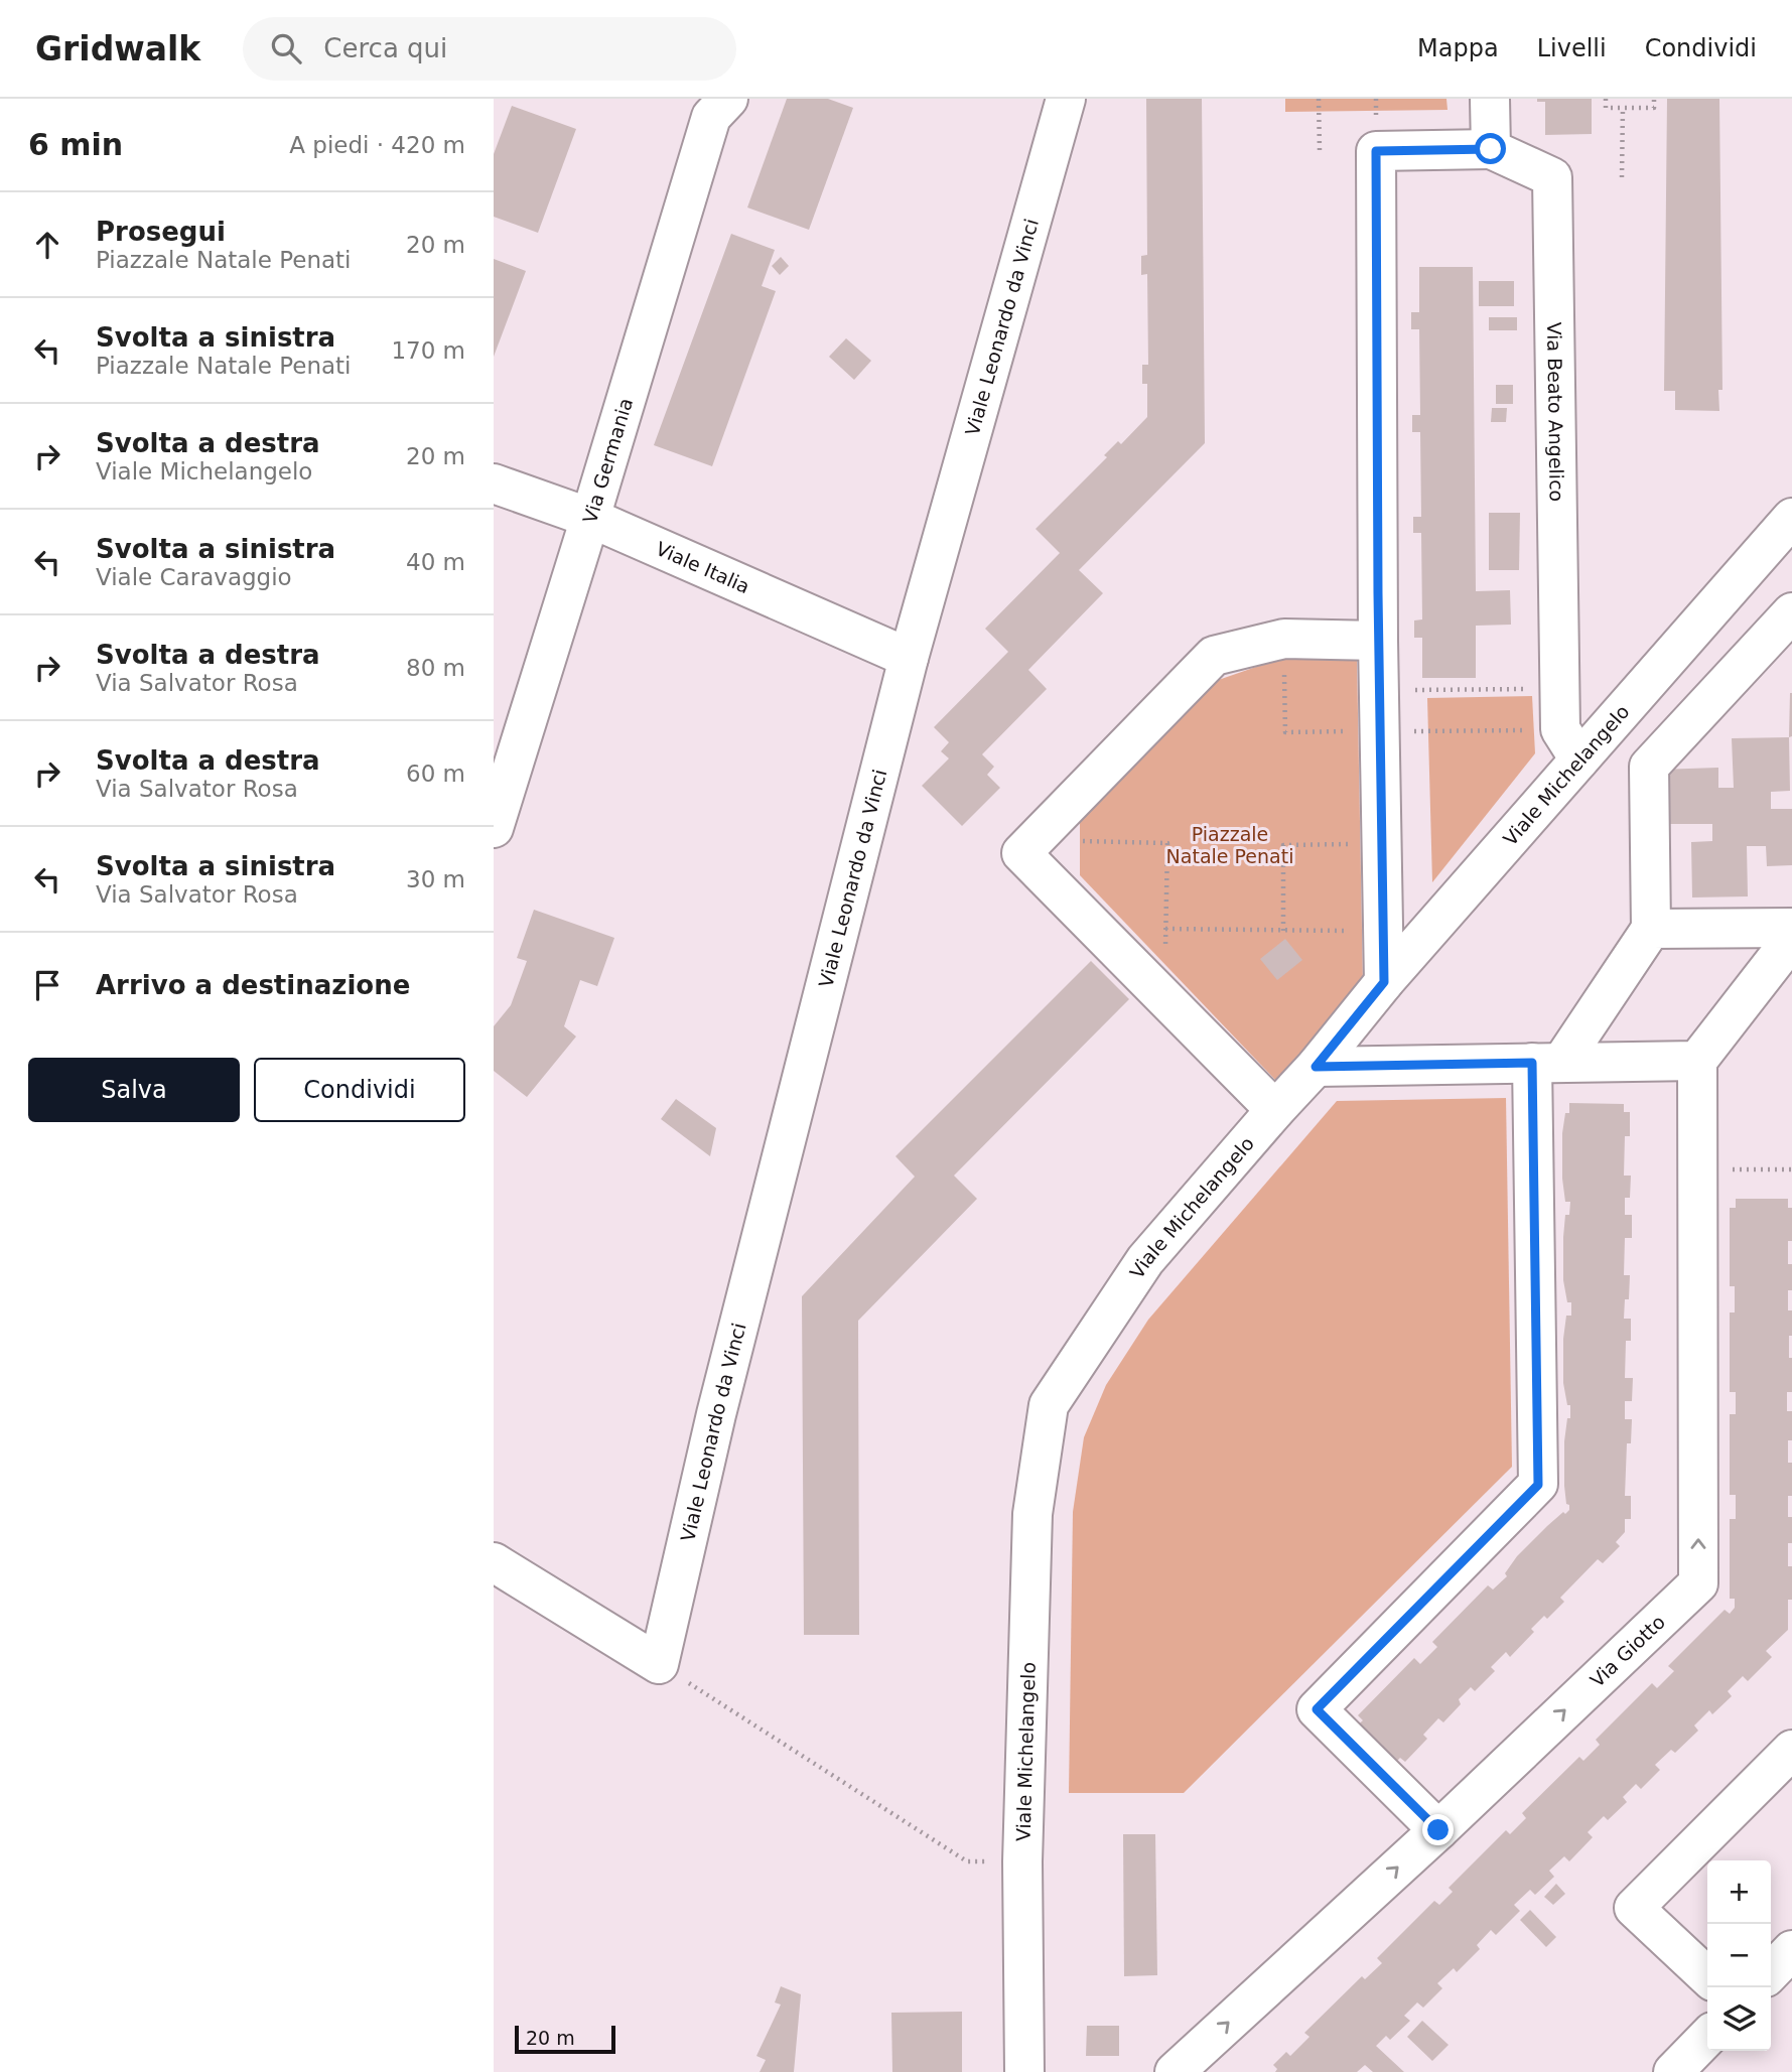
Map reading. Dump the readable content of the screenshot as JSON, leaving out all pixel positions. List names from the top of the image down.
{
  "streets": {
    "street": [
      "Viale Leonardo da Vinci",
      "Via Beato Angelico",
      "Via Germania",
      "Viale Italia",
      "Viale Michelangelo",
      "Via Giotto"
    ]
  },
  "crossings": [
    ["Viale Leonardo da Vinci", "Viale Italia"],
    ["Via Beato Angelico", "Viale Michelangelo"],
    ["Via Germania", "Viale Italia"]
  ],
  "one_way": ["Via Giotto"],
  "parks": ["Piazzale Natale Penati"],
  "scale_bar": "20 m",
  "page": {
    "header": "Gridwalk",
    "search": "Cerca qui",
    "nav": ["Mappa", "Livelli", "Condividi"],
    "heading": ["6 min", "A piedi · 420 m"],
    "list": [
      ["Prosegui", "Piazzale Natale Penati", "20 m"],
      ["Svolta a sinistra", "Piazzale Natale Penati", "170 m"],
      ["Svolta a destra", "Viale Michelangelo", "20 m"],
      ["Svolta a sinistra", "Viale Caravaggio", "40 m"],
      ["Svolta a destra", "Via Salvator Rosa", "80 m"],
      ["Svolta a destra", "Via Salvator Rosa", "60 m"],
      ["Svolta a sinistra", "Via Salvator Rosa", "30 m"],
      "Arrivo a destinazione"
    ],
    "buttons": ["Salva", "Condividi"],
    "map_buttons": ["+", "−"],
    "scale": "20 m"
  }
}
